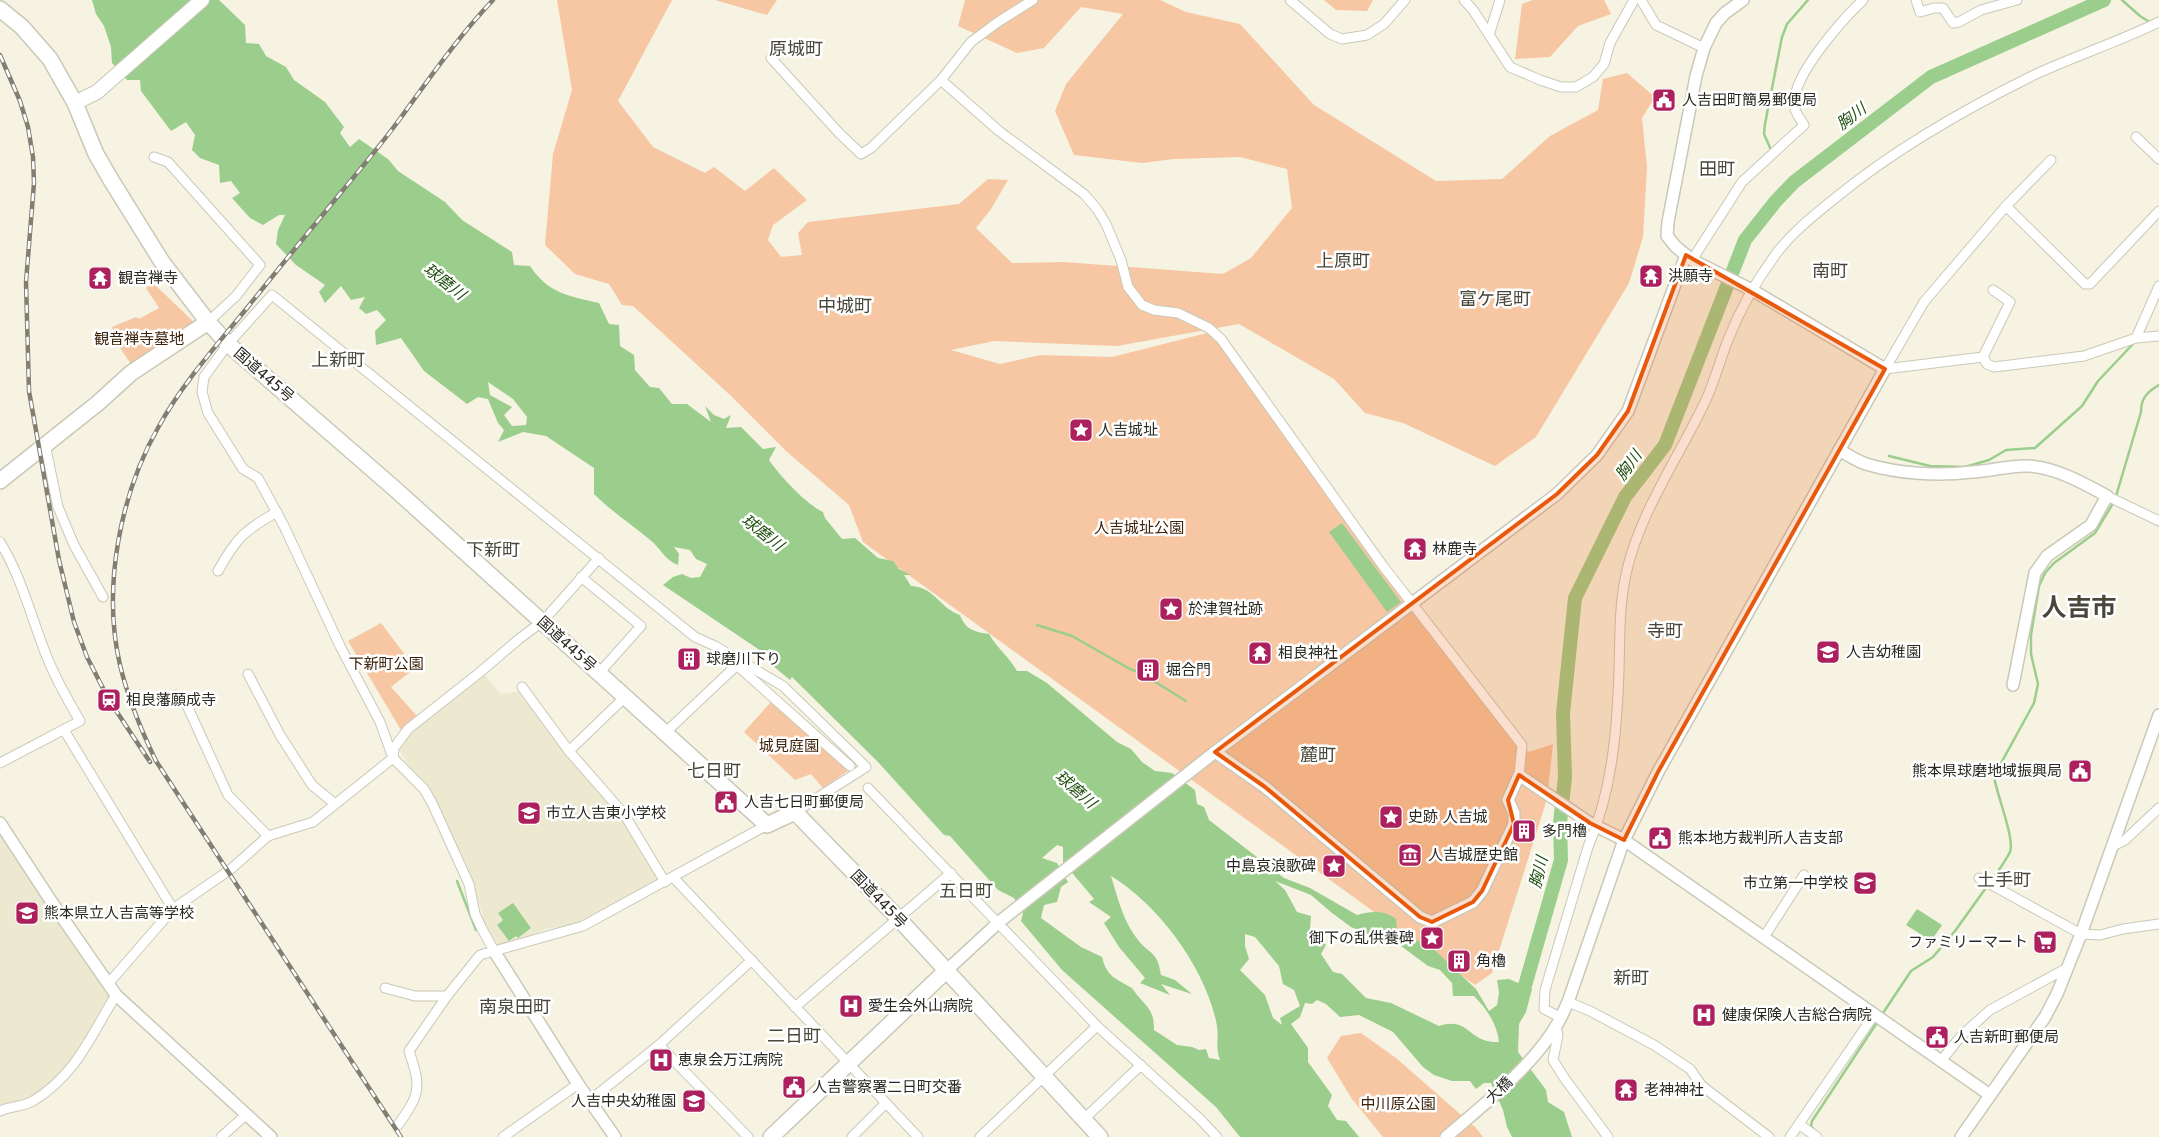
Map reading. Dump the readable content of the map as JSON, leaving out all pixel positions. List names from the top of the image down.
{
  "streets": {
    "main road": ["国道445号"],
    "street": ["大橋"]
  },
  "districts": [
    "原城町",
    "田町",
    "上原町",
    "南町",
    "富ケ尾町",
    "中城町",
    "上新町",
    "下新町",
    "人吉市",
    "寺町",
    "麓町",
    "七日町",
    "土手町",
    "五日町",
    "新町",
    "南泉田町",
    "二日町"
  ],
  "water": ["胸川", "球磨川"],
  "parks": [
    "観音禅寺墓地",
    "人吉城址公園",
    "下新町公園",
    "城見庭園",
    "中川原公園"
  ],
  "places": {
    "public building": [
      "人吉田町簡易郵便局",
      "熊本県球磨地域振興局",
      "人吉七日町郵便局",
      "熊本地方裁判所人吉支部",
      "人吉新町郵便局",
      "人吉警察署二日町交番"
    ],
    "temple": [
      "洪願寺",
      "観音禅寺",
      "林鹿寺",
      "相良神社",
      "老神神社"
    ],
    "place": [
      "人吉城址",
      "於津賀社跡",
      "史跡 人吉城",
      "中島哀浪歌碑",
      "御下の乱供養碑"
    ],
    "school or university": [
      "人吉幼稚園",
      "市立人吉東小学校",
      "市立第一中学校",
      "熊本県立人吉高等学校",
      "人吉中央幼稚園"
    ],
    "building": [
      "球磨川下り",
      "堀合門",
      "多門櫓",
      "角櫓"
    ],
    "station": ["相良藩願成寺"],
    "museum": ["人吉城歴史館"],
    "supermarket": ["ファミリーマート"],
    "hospital": ["愛生会外山病院", "健康保険人吉総合病院", "恵泉会万江病院"]
  }
}
